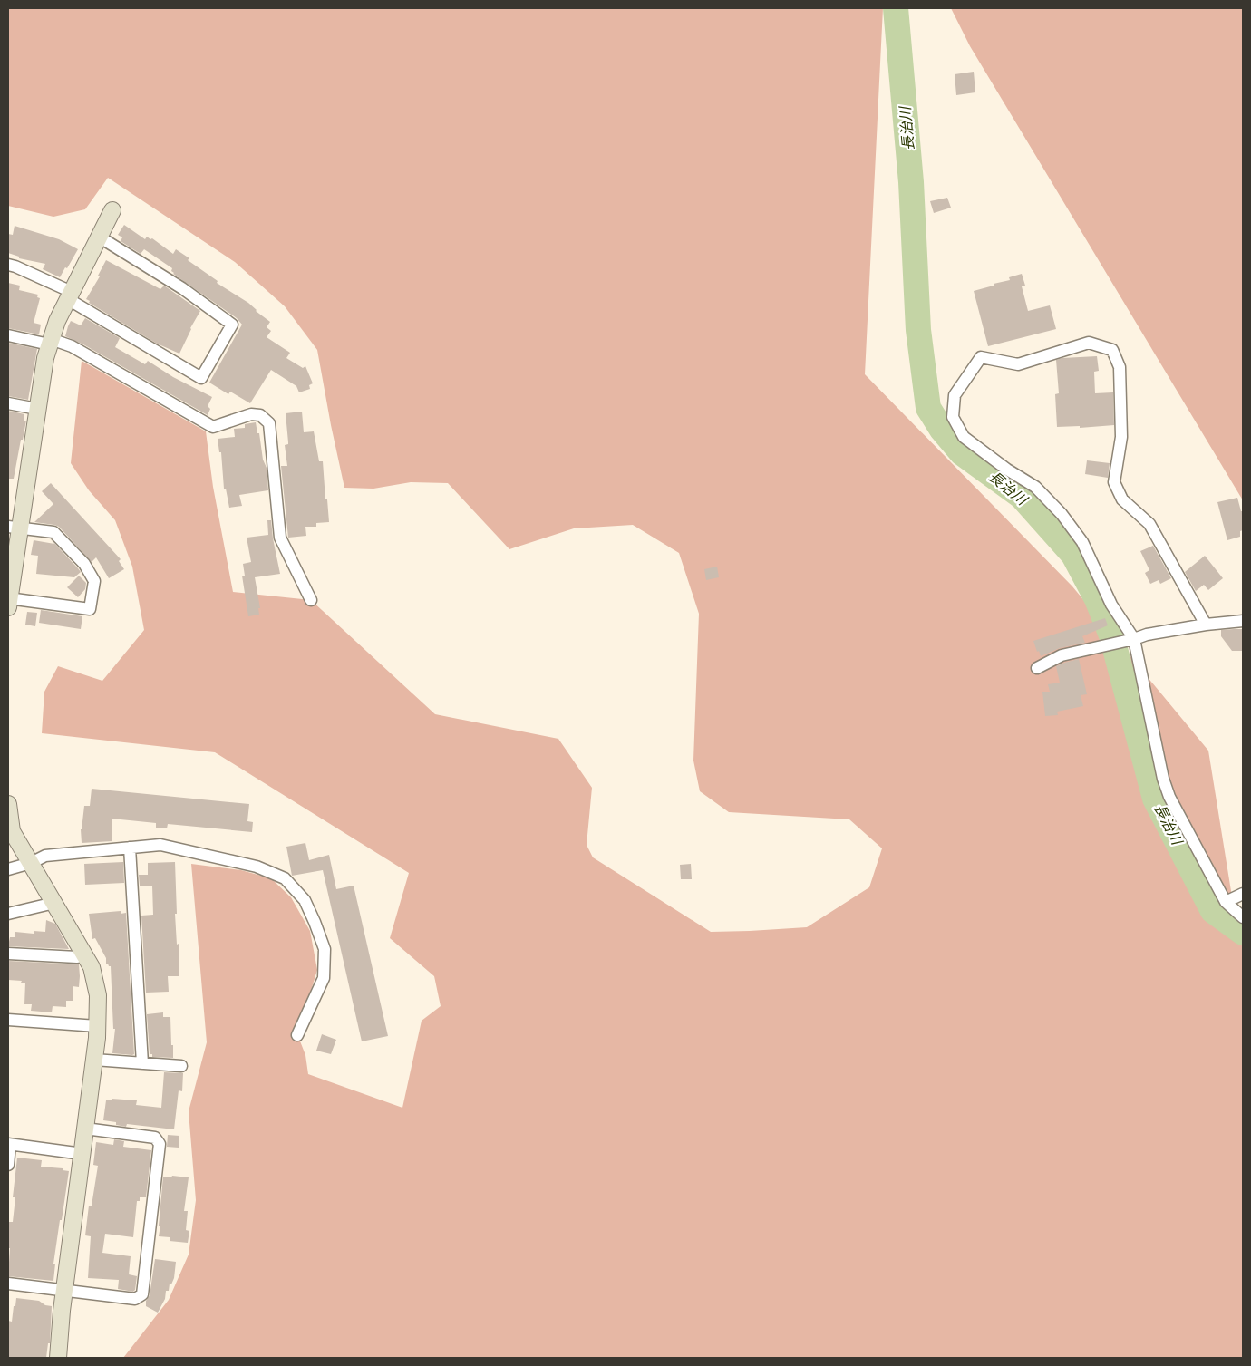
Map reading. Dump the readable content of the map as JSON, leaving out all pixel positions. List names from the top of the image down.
{
  "water": ["長治川"]
}
